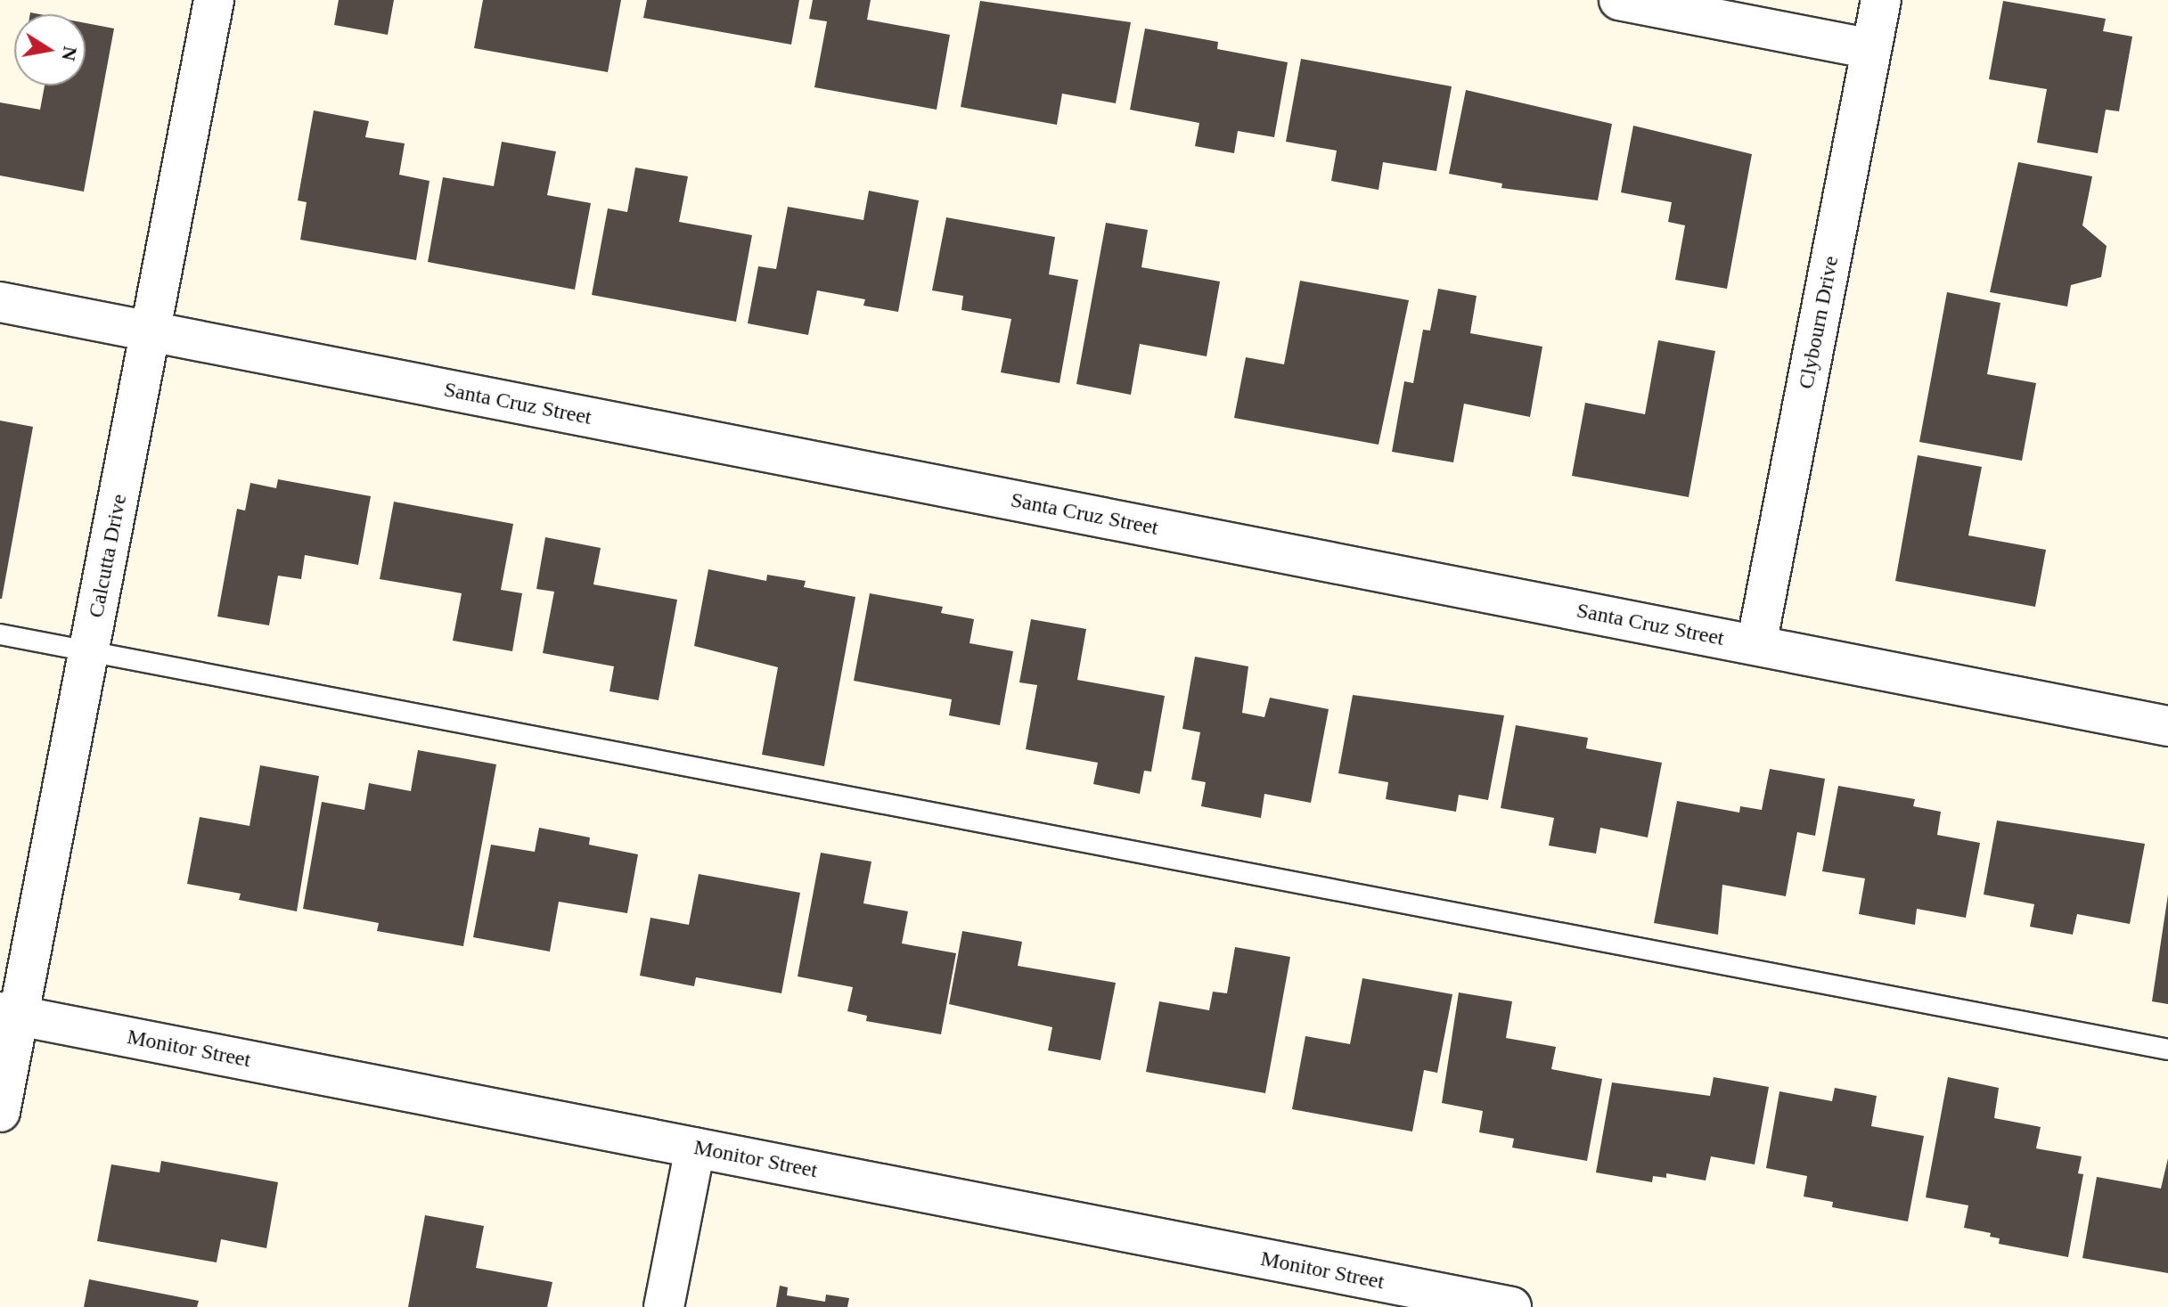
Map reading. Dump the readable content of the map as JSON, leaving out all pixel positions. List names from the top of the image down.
{
  "streets": {
    "street": [
      "Clybourn Drive",
      "Santa Cruz Street",
      "Calcutta Drive",
      "Monitor Street"
    ]
  },
  "crossings": [
    ["Clybourn Drive", "Santa Cruz Street"],
    ["Santa Cruz Street", "Calcutta Drive"],
    ["Calcutta Drive", "Monitor Street"]
  ],
  "north": "right"
}
